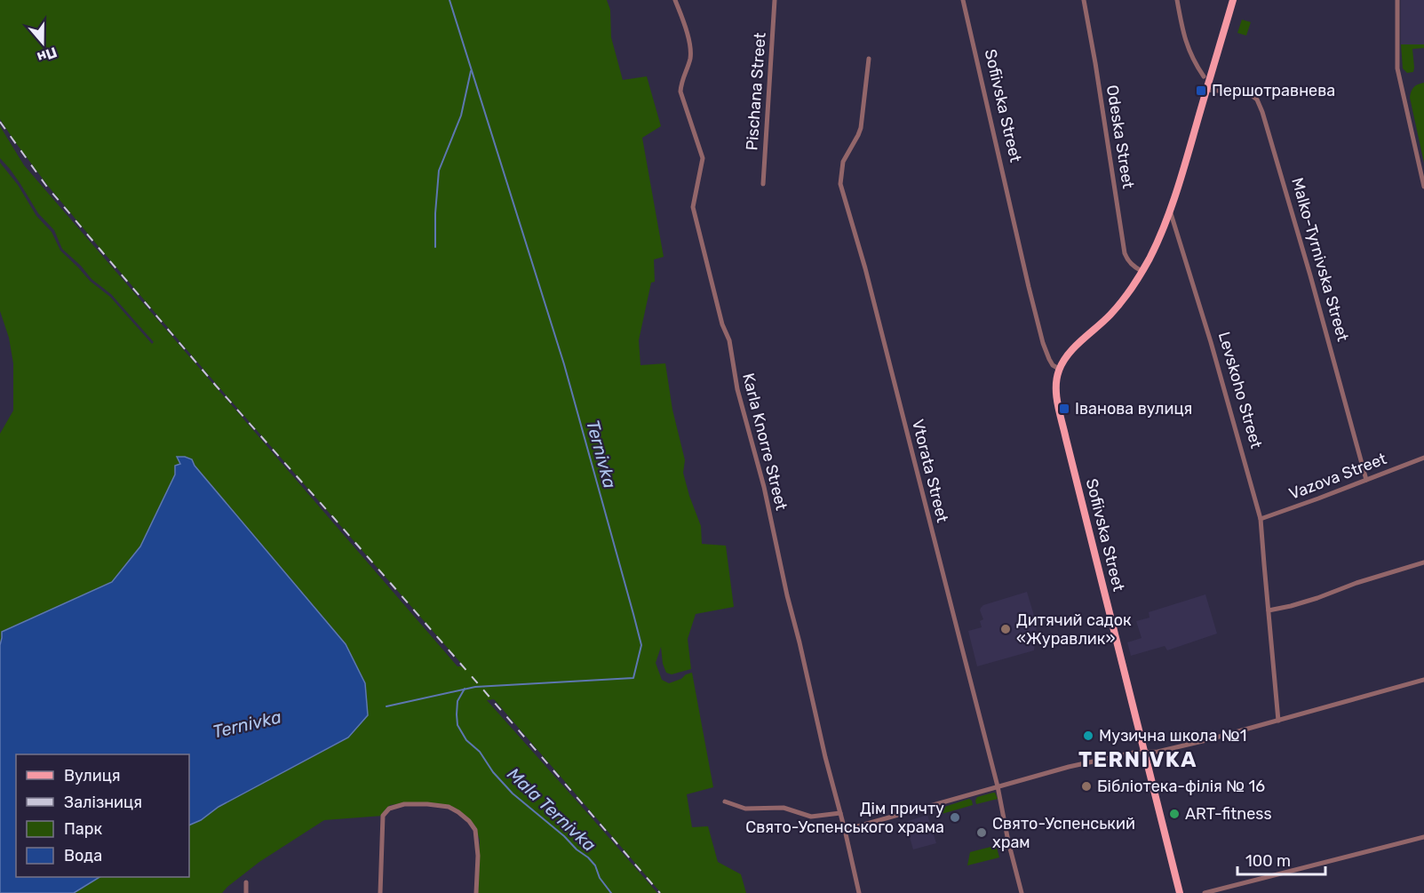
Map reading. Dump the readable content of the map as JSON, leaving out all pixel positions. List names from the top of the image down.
{
  "streets": {
    "main road": ["Sofiivska Street"],
    "street": [
      "Pischana Street",
      "Odeska Street",
      "Malko-Tyrnivska Street",
      "Levskoho Street",
      "Karla Knorre Street",
      "Vtorata Street",
      "Vazova Street"
    ]
  },
  "crossings": [
    ["Malko-Tyrnivska Street", "Vazova Street"],
    ["Levskoho Street", "Vazova Street"]
  ],
  "districts": ["TERNIVKA"],
  "water": ["Ternivka", "Mala Ternivka"],
  "places": {
    "transit": ["Першотравнева", "Іванова вулиця"],
    "other": [
      "Дитячий садок «Журавлик»",
      "Музична школа №1",
      "Бібліотека-філія № 16",
      "ART-fitness",
      "Дім причту Свято-Успенського храма",
      "Свято-Успенський храм"
    ]
  },
  "legend": [
    "Вулиця",
    "Залізниця",
    "Парк",
    "Вода"
  ],
  "scale_bar": "100 m",
  "north": "bottom"
}
